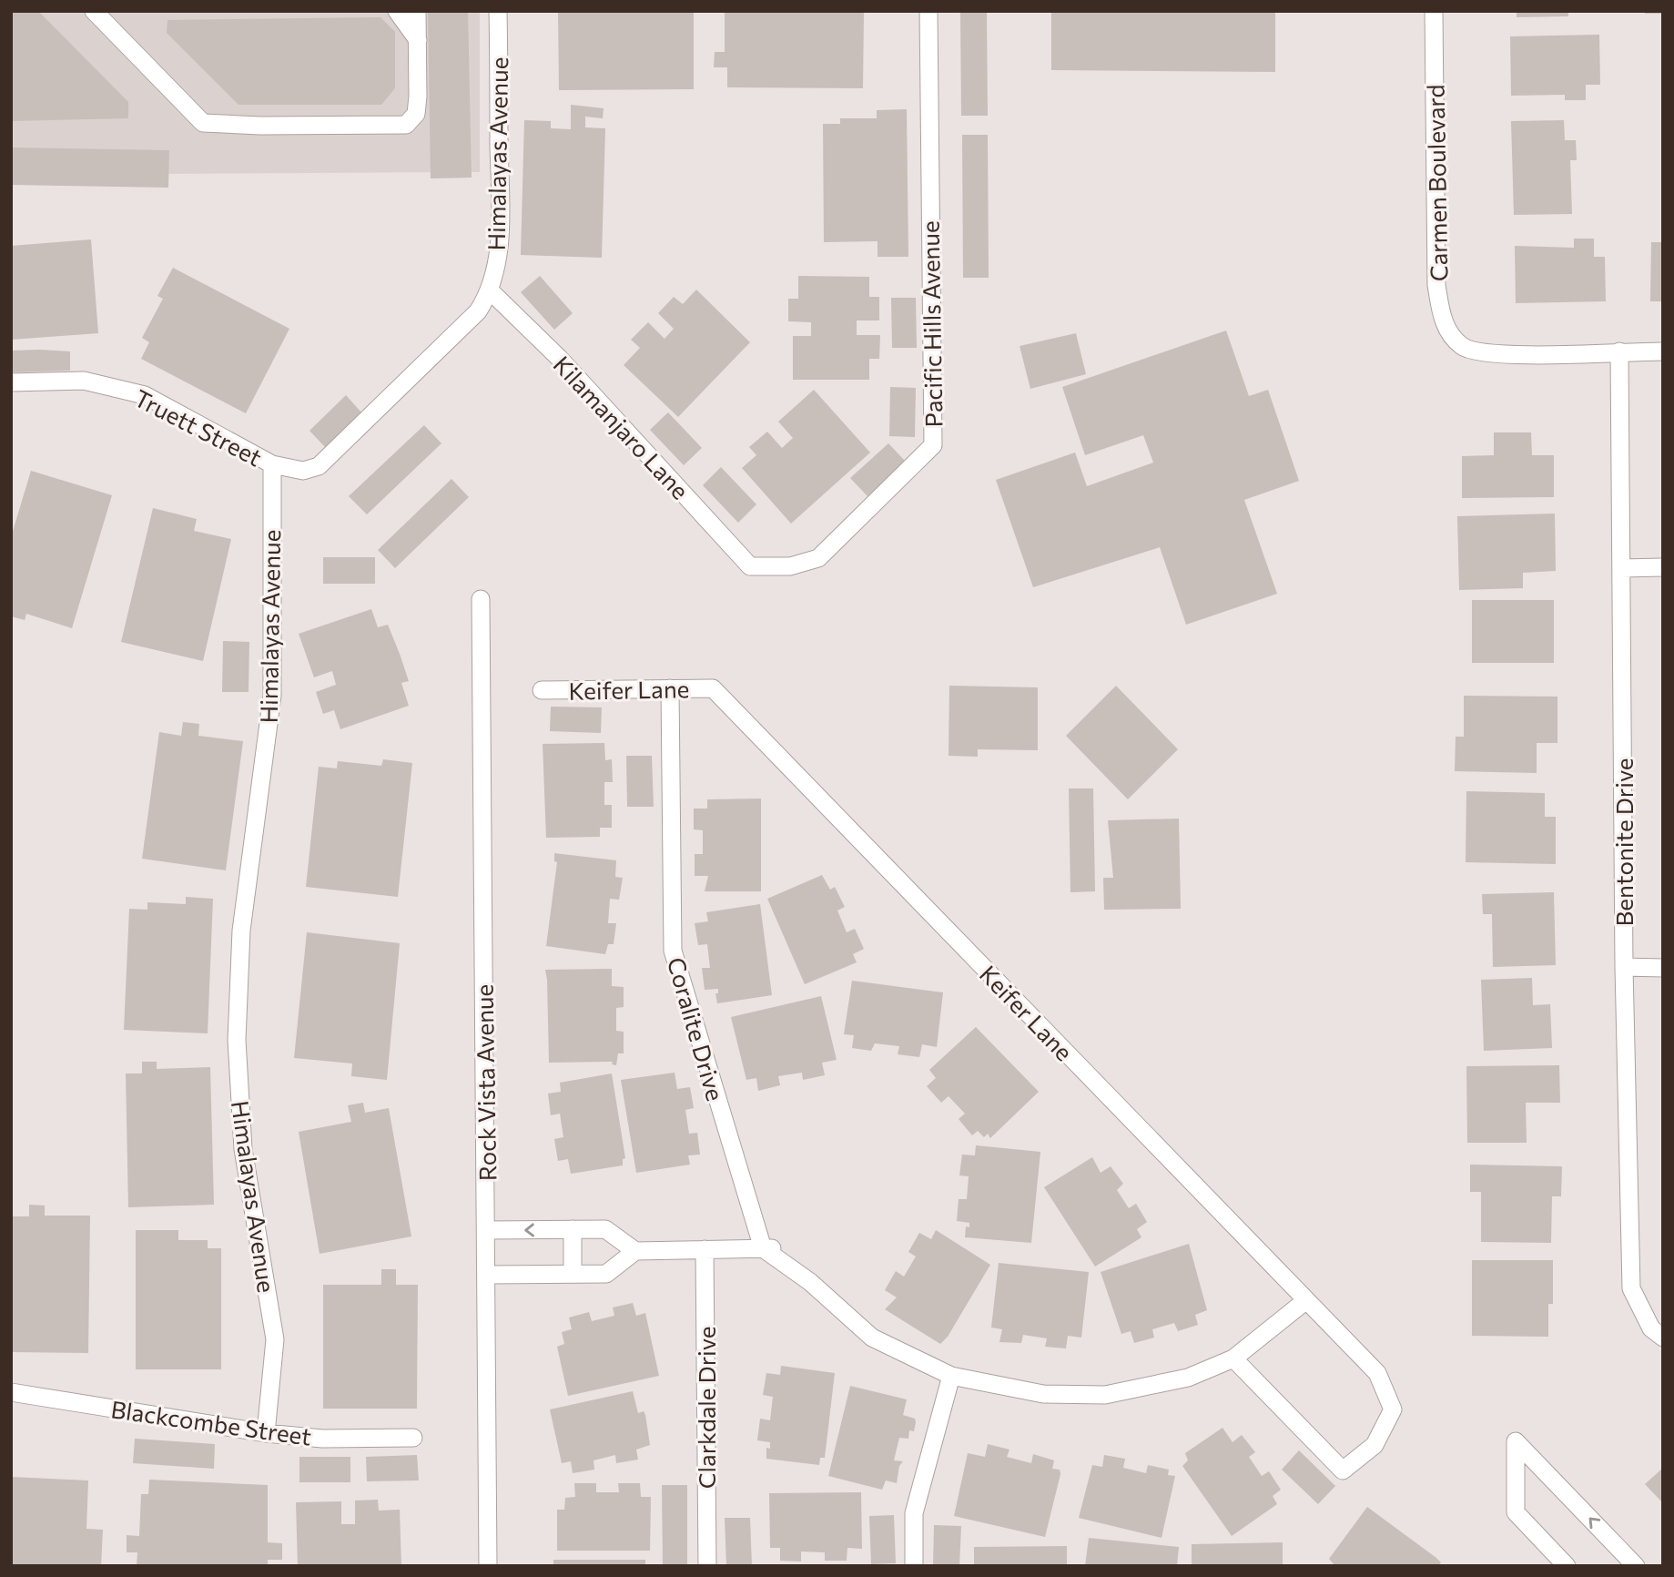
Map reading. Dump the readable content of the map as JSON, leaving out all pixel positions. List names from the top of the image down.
{
  "streets": {
    "street": [
      "Himalayas Avenue",
      "Carmen Boulevard",
      "Pacific Hills Avenue",
      "Truett Street",
      "Kilamanjaro Lane",
      "Keifer Lane",
      "Bentonite Drive",
      "Coralite Drive",
      "Rock Vista Avenue",
      "Clarkdale Drive",
      "Blackcombe Street"
    ]
  },
  "crossings": [
    ["Himalayas Avenue", "Truett Street"],
    ["Himalayas Avenue", "Kilamanjaro Lane"],
    ["Himalayas Avenue", "Blackcombe Street"],
    ["Carmen Boulevard", "Bentonite Drive"],
    ["Pacific Hills Avenue", "Kilamanjaro Lane"],
    ["Keifer Lane", "Coralite Drive"]
  ]
}
